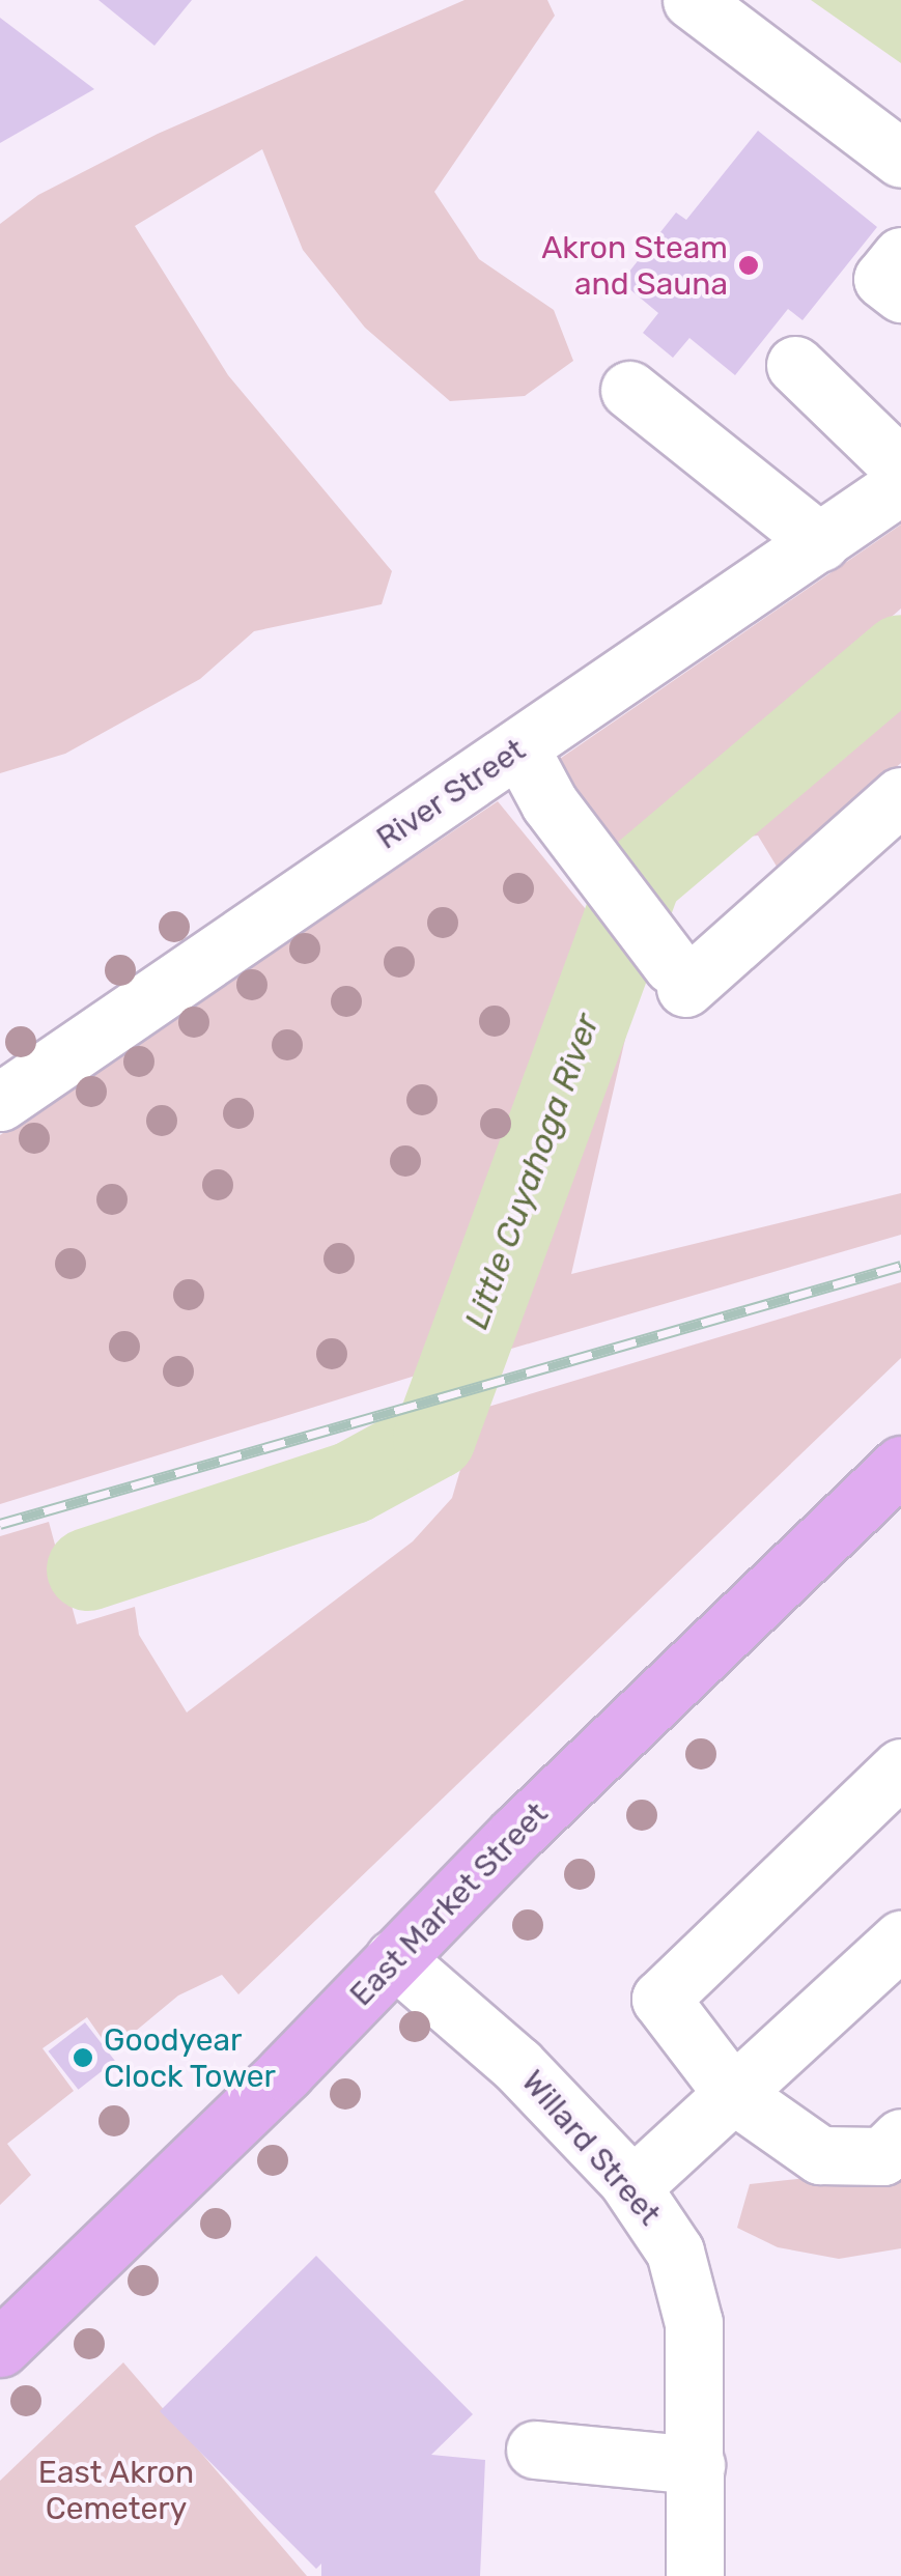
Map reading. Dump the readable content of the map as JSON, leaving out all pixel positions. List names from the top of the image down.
{
  "streets": {
    "main road": ["East Market Street"],
    "street": ["River Street", "Willard Street"]
  },
  "crossings": [
    ["East Market Street", "Willard Street"]
  ],
  "water": ["Little Cuyahoga River"],
  "parks": ["East Akron Cemetery"],
  "places": ["Akron Steam and Sauna", "Goodyear Clock Tower"]
}
